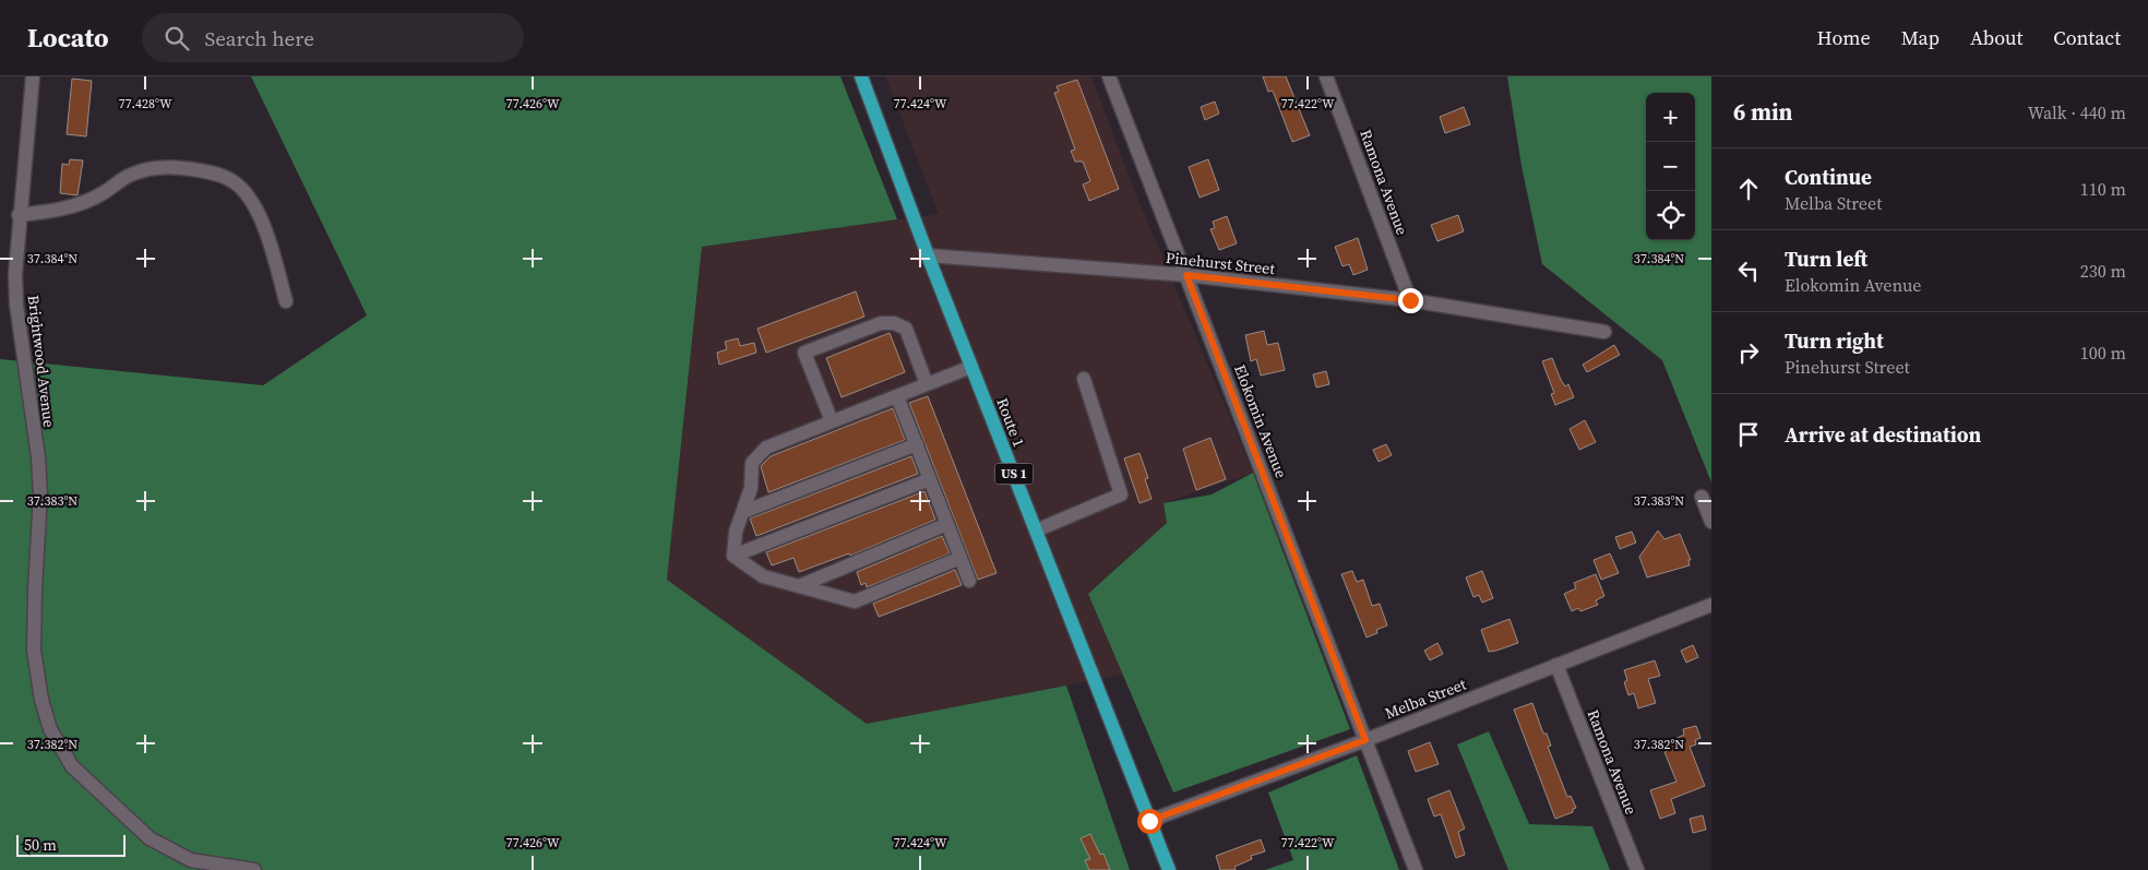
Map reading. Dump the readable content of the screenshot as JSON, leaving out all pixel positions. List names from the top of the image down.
{
  "streets": {
    "main road": ["Route 1", "US 1"],
    "street": [
      "Ramona Avenue",
      "Pinehurst Street",
      "Brightwood Avenue",
      "Elokomin Avenue",
      "Melba Street"
    ]
  },
  "crossings": [
    ["Ramona Avenue", "Pinehurst Street"],
    ["Ramona Avenue", "Melba Street"],
    ["Pinehurst Street", "Elokomin Avenue"],
    ["Pinehurst Street", "Route 1"],
    ["Elokomin Avenue", "Melba Street"],
    ["Route 1", "Melba Street"]
  ],
  "scale_bar": "50 m",
  "page": {
    "header": "Locato",
    "search": "Search here",
    "nav": [
      "Home",
      "Map",
      "About",
      "Contact"
    ],
    "heading": ["6 min", "Walk · 440 m"],
    "map_buttons": ["+", "−"],
    "list": [
      ["Continue", "Melba Street", "110 m"],
      ["Turn left", "Elokomin Avenue", "230 m"],
      ["Turn right", "Pinehurst Street", "100 m"],
      "Arrive at destination"
    ],
    "scale": "50 m"
  },
  "coordinates": [
    "77.428°W",
    "77.426°W",
    "77.424°W",
    "77.422°W",
    "37.384°N",
    "37.383°N",
    "37.382°N"
  ]
}
